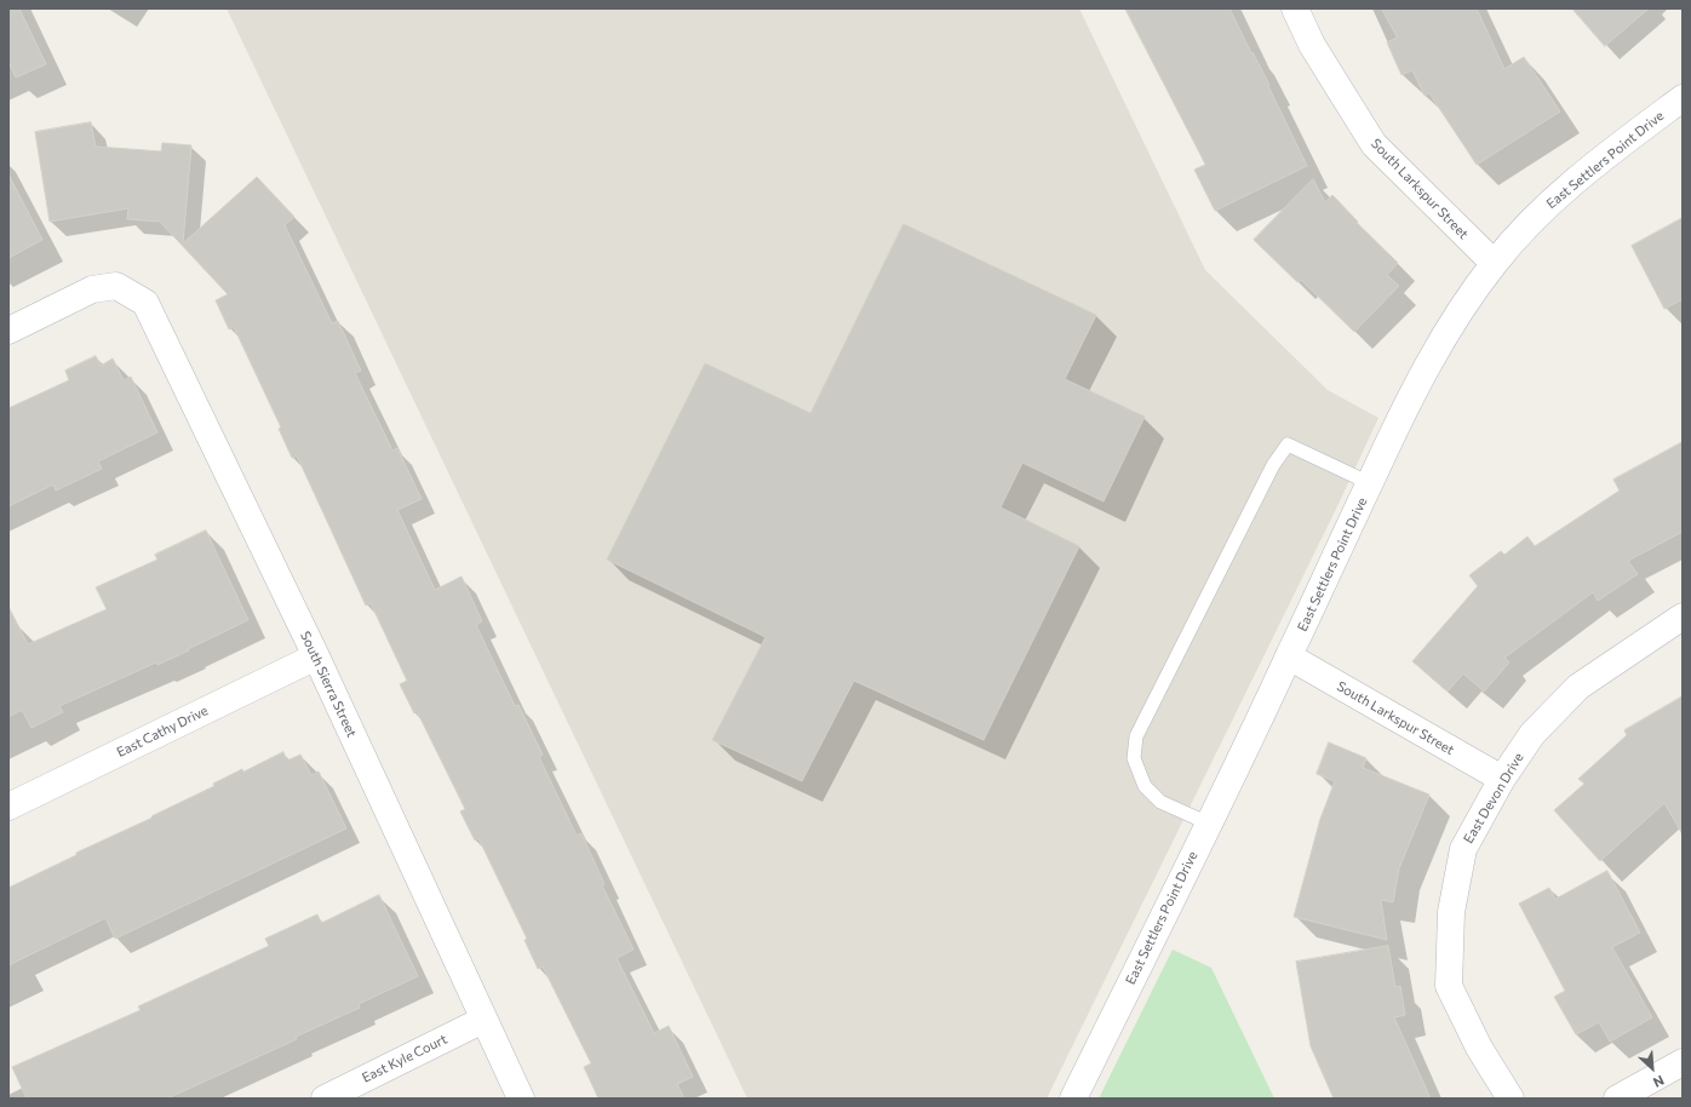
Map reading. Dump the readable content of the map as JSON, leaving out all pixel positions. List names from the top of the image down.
{
  "streets": {
    "street": [
      "East Settlers Point Drive",
      "South Larkspur Street",
      "South Sierra Street",
      "East Cathy Drive",
      "East Devon Drive",
      "East Kyle Court"
    ]
  },
  "crossings": [
    ["East Settlers Point Drive", "South Larkspur Street"],
    ["South Larkspur Street", "East Devon Drive"],
    ["South Sierra Street", "East Cathy Drive"],
    ["South Sierra Street", "East Kyle Court"]
  ],
  "north": "bottom right"
}
